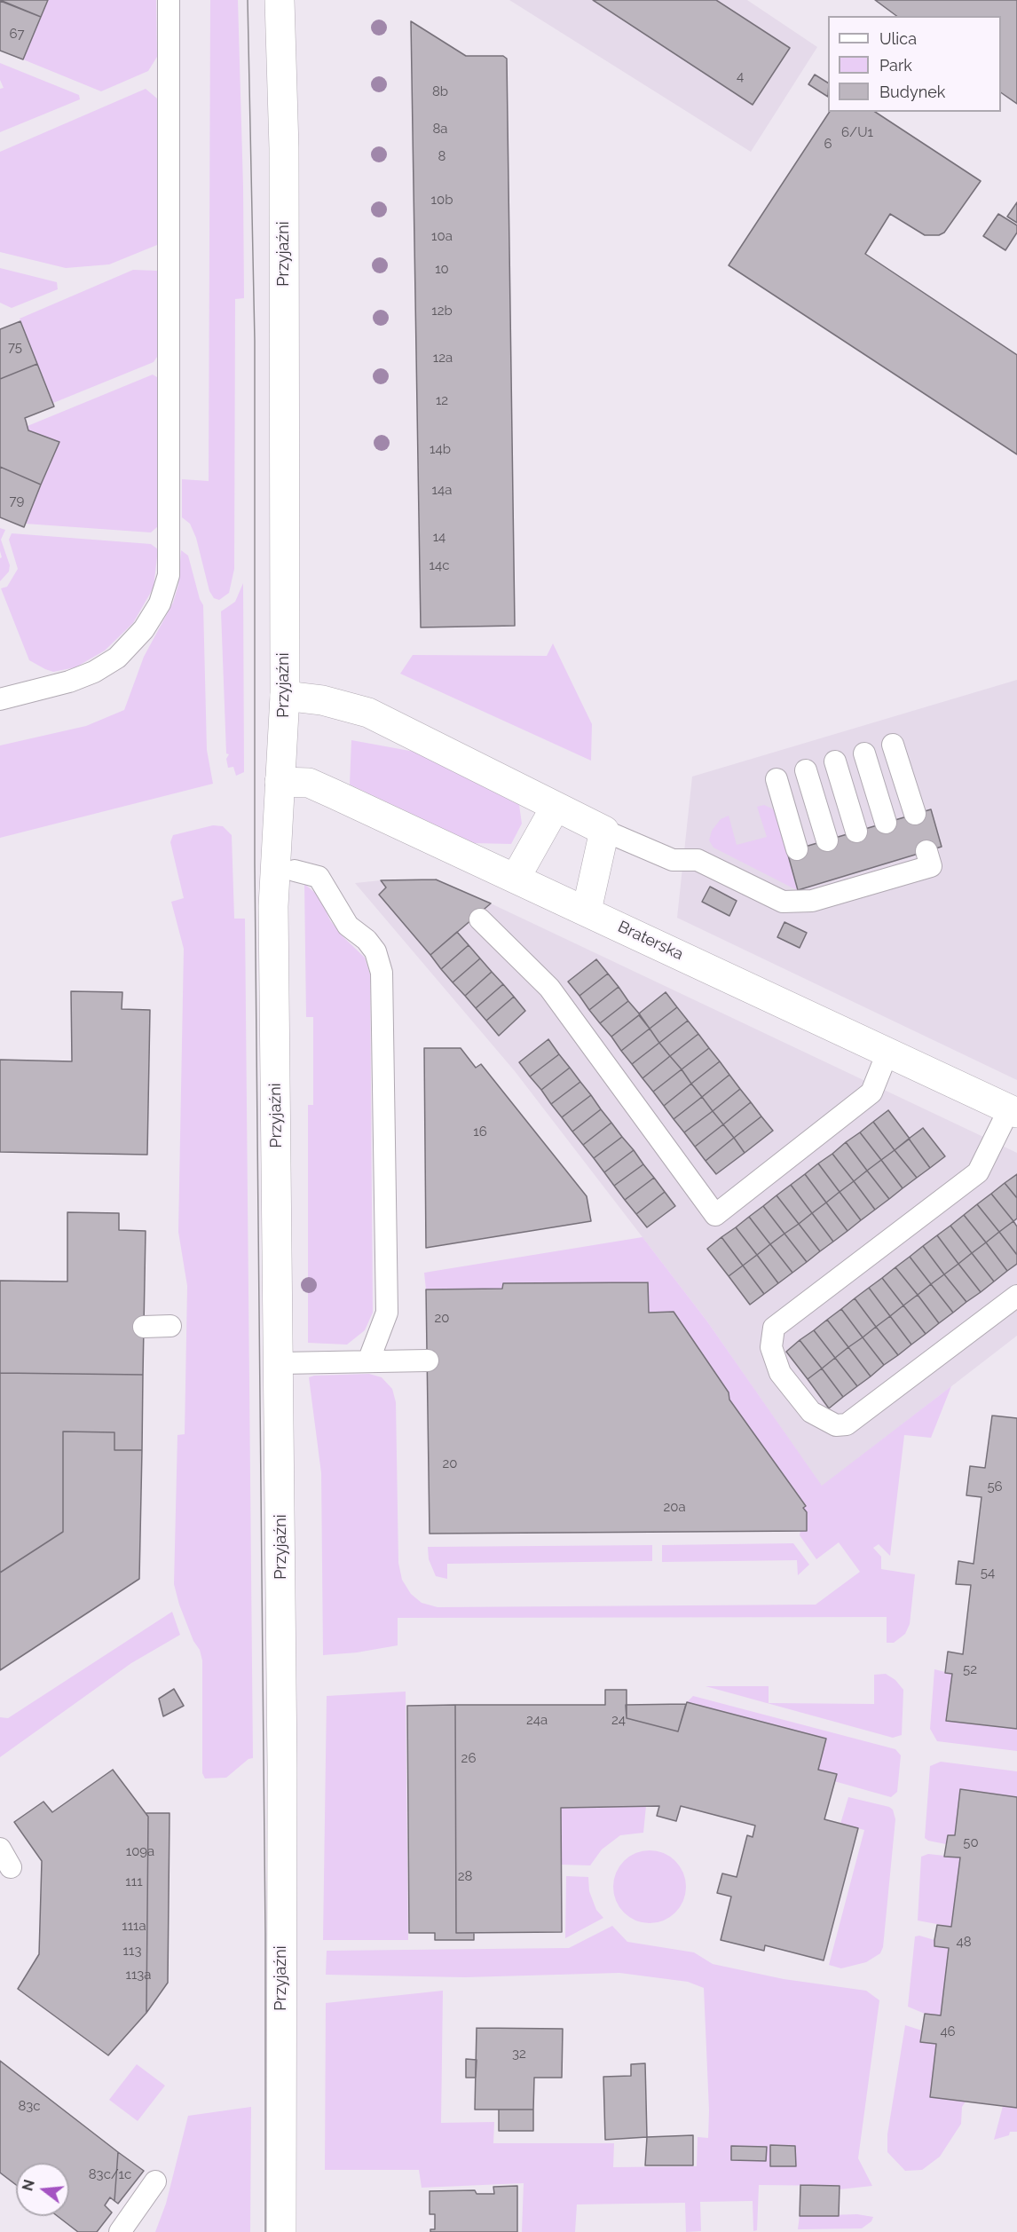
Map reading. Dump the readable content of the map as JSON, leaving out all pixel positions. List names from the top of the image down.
{
  "streets": {
    "street": ["Przyjaźni", "Braterska"]
  },
  "crossings": [
    ["Przyjaźni", "Braterska"]
  ],
  "house_numbers": [
    "67",
    "4",
    "8b",
    "8a",
    "6/U1",
    "6",
    "8",
    "10b",
    "10a",
    "10",
    "12b",
    "75",
    "12a",
    "12",
    "14b",
    "14a",
    "79",
    "14",
    "14c",
    "16",
    "20",
    "20",
    "56",
    "20a",
    "54",
    "52",
    "24a",
    "24",
    "26",
    "50",
    "109a",
    "28",
    "111",
    "111a",
    "48",
    "113",
    "113a",
    "46",
    "32",
    "83c",
    "83c/1c"
  ],
  "legend": ["Ulica", "Park", "Budynek"],
  "north": "left"
}
